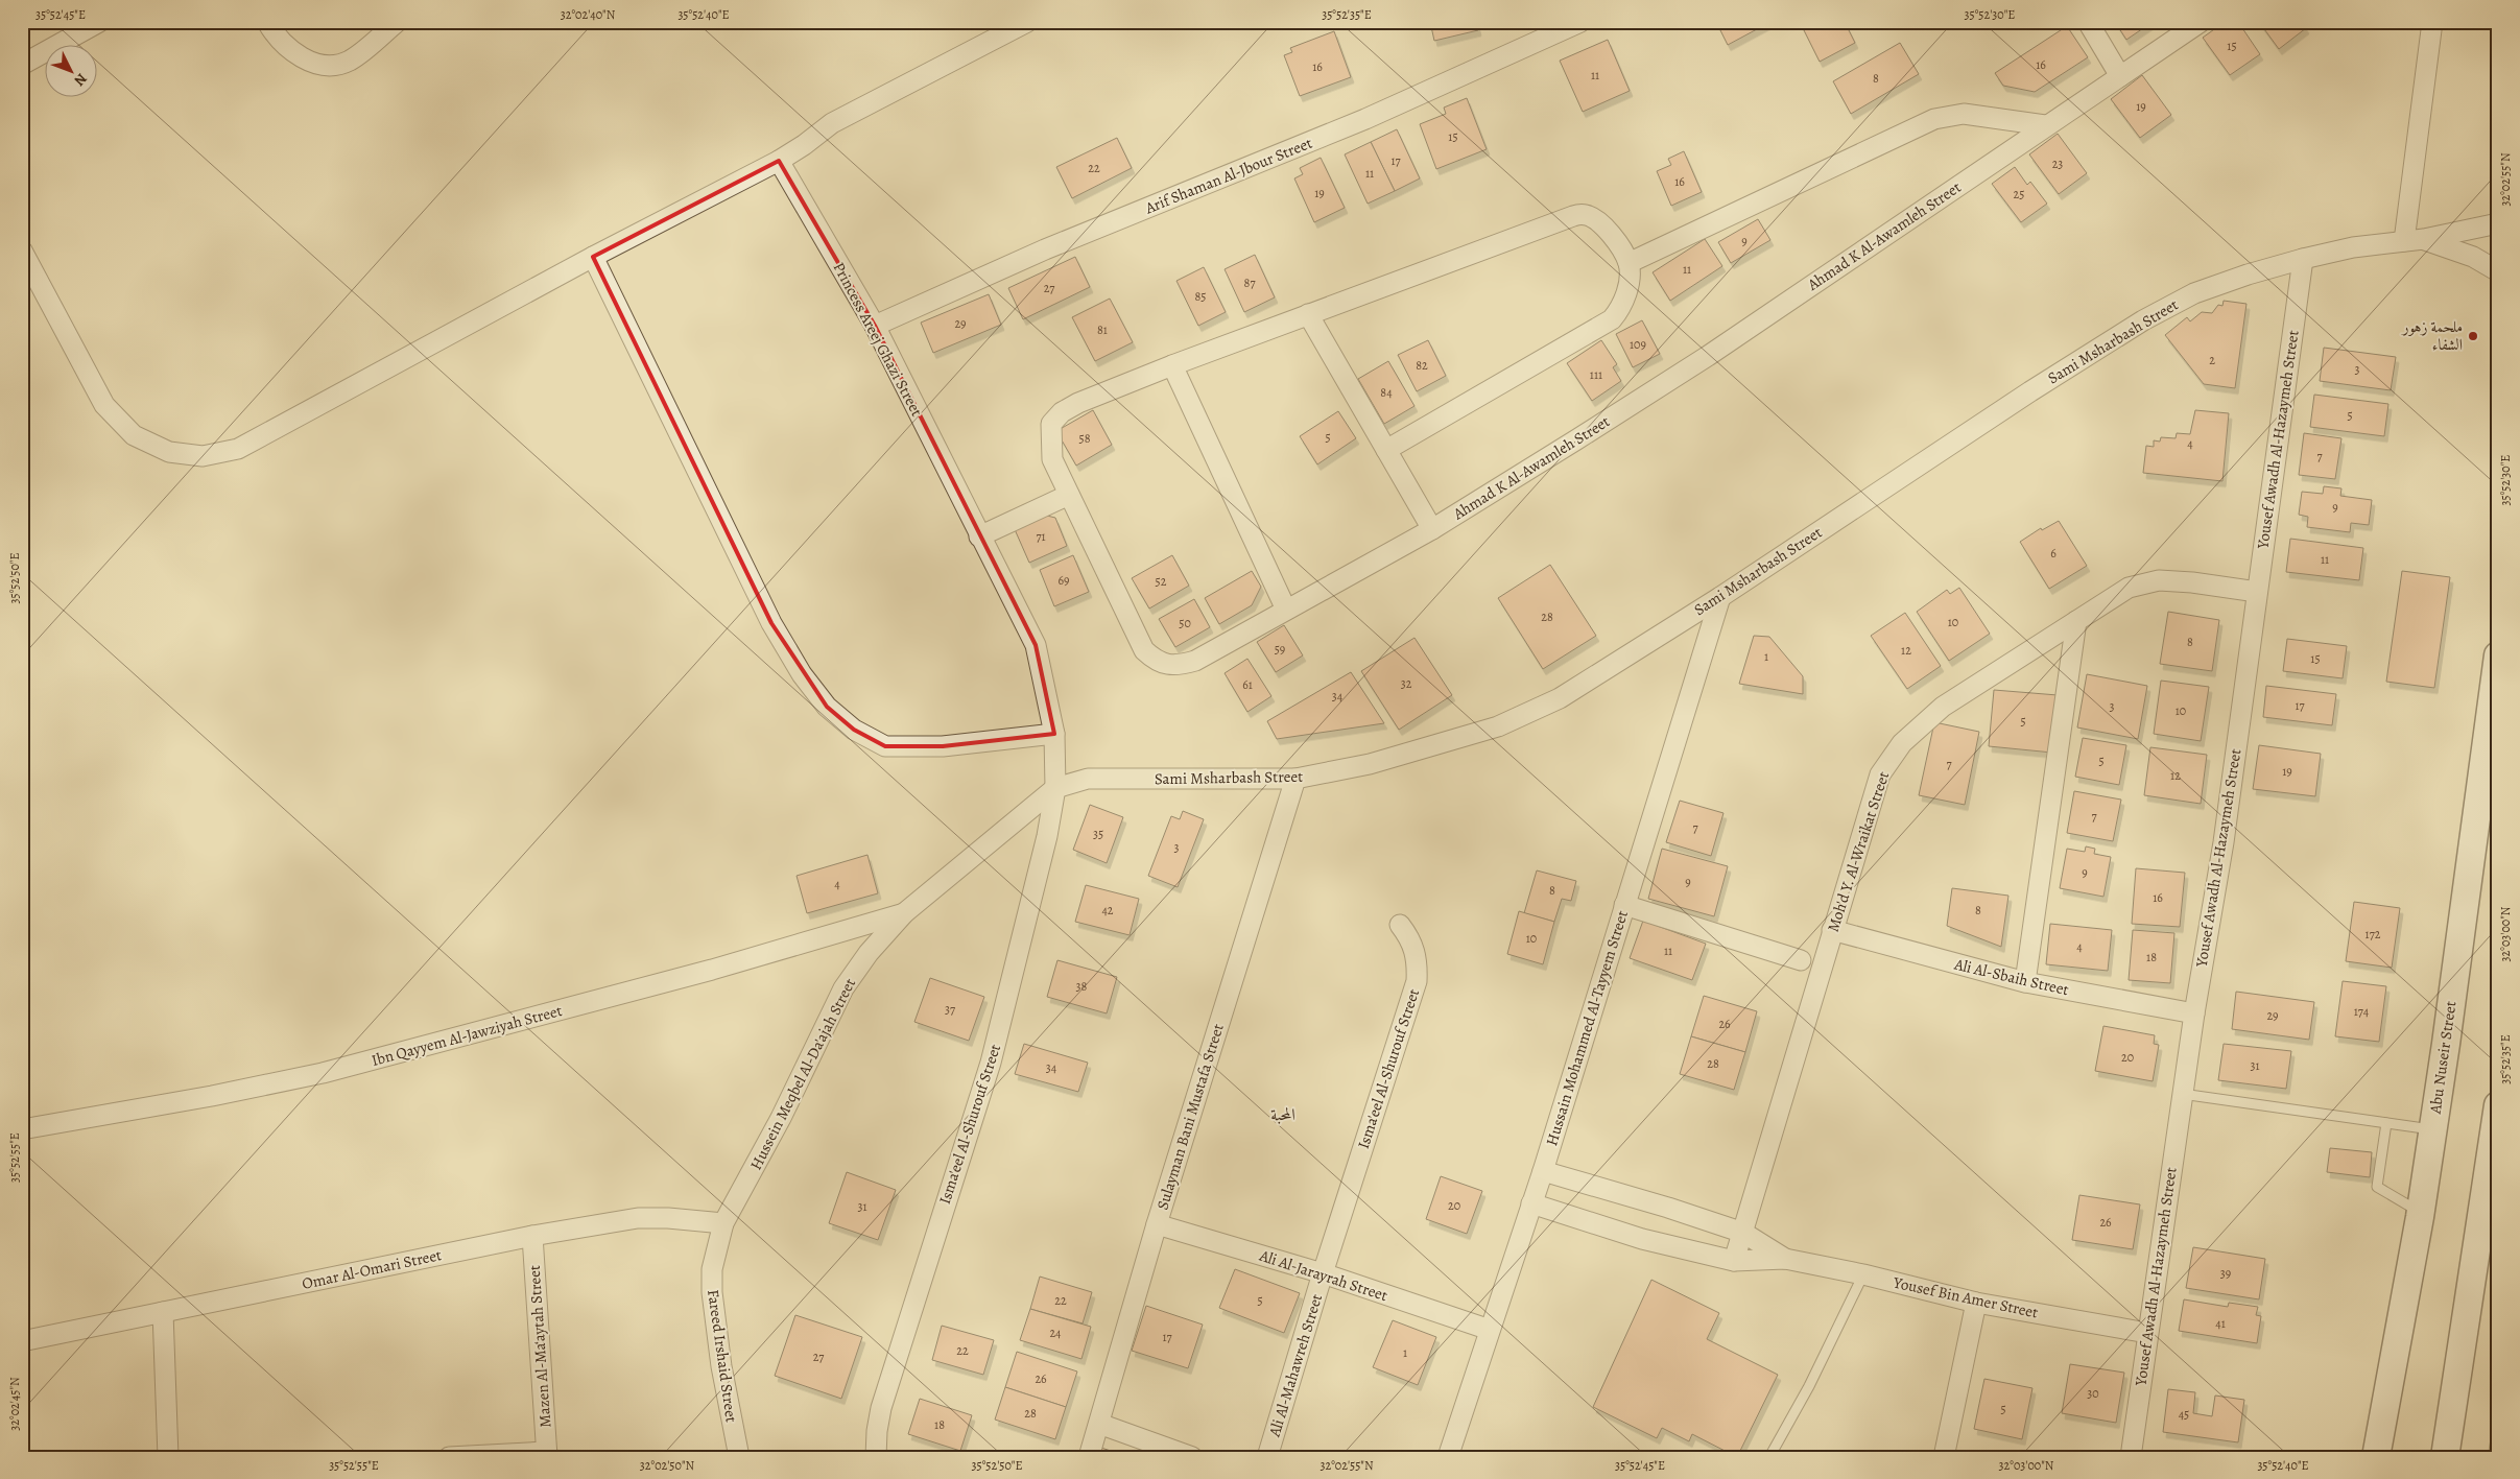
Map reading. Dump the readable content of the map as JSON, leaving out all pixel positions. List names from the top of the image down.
{
  "streets": {
    "main road": ["Abu Nuseir Street"],
    "street": [
      "Arif Shaman Al-Jbour Street",
      "Ahmad K Al-Awamleh Street",
      "Princess Areej Ghazi Street",
      "Sami Msharbash Street",
      "Yousef Awadh Al-Hazaymeh Street",
      "Moh'd Y. Al-Wraikat Street",
      "Ali Al-Sbaih Street",
      "Hussain Mohammed Al-Tayyem Street",
      "Ibn Qayyem Al-Jawziyah Street",
      "Isma'eel Al-Shurouf Street",
      "Hussein Meqbel Al-Da'ajah Street",
      "Sulayman Bani Mustafa Street",
      "Omar Al-Omari Street",
      "Ali Al-Jarayrah Street",
      "Yousef Bin Amer Street",
      "Mazen Al-Ma‘aytah Street",
      "Fareed Irshaid Street",
      "Ali Al-Mahawreh Street"
    ]
  },
  "crossings": [
    ["Arif Shaman Al-Jbour Street", "Princess Areej Ghazi Street"],
    ["Princess Areej Ghazi Street", "Sami Msharbash Street"],
    ["Princess Areej Ghazi Street", "Isma'eel Al-Shurouf Street"],
    ["Princess Areej Ghazi Street", "Hussein Meqbel Al-Da'ajah Street"],
    ["Sami Msharbash Street", "Yousef Awadh Al-Hazaymeh Street"],
    ["Sami Msharbash Street", "Hussain Mohammed Al-Tayyem Street"],
    ["Sami Msharbash Street", "Isma'eel Al-Shurouf Street"],
    ["Sami Msharbash Street", "Hussein Meqbel Al-Da'ajah Street"],
    ["Sami Msharbash Street", "Sulayman Bani Mustafa Street"],
    ["Yousef Awadh Al-Hazaymeh Street", "Moh'd Y. Al-Wraikat Street"],
    ["Yousef Awadh Al-Hazaymeh Street", "Ali Al-Sbaih Street"],
    ["Yousef Awadh Al-Hazaymeh Street", "Yousef Bin Amer Street"],
    ["Moh'd Y. Al-Wraikat Street", "Ali Al-Sbaih Street"],
    ["Moh'd Y. Al-Wraikat Street", "Yousef Bin Amer Street"],
    ["Hussain Mohammed Al-Tayyem Street", "Ali Al-Jarayrah Street"],
    ["Hussain Mohammed Al-Tayyem Street", "Yousef Bin Amer Street"],
    ["Ibn Qayyem Al-Jawziyah Street", "Hussein Meqbel Al-Da'ajah Street"],
    ["Isma'eel Al-Shurouf Street", "Hussein Meqbel Al-Da'ajah Street"],
    ["Isma'eel Al-Shurouf Street", "Ali Al-Jarayrah Street"],
    ["Isma'eel Al-Shurouf Street", "Ali Al-Mahawreh Street"],
    ["Hussein Meqbel Al-Da'ajah Street", "Omar Al-Omari Street"],
    ["Hussein Meqbel Al-Da'ajah Street", "Fareed Irshaid Street"],
    ["Sulayman Bani Mustafa Street", "Ali Al-Jarayrah Street"],
    ["Omar Al-Omari Street", "Mazen Al-Ma‘aytah Street"],
    ["Omar Al-Omari Street", "Fareed Irshaid Street"],
    ["Ali Al-Jarayrah Street", "Ali Al-Mahawreh Street"]
  ],
  "districts": ["المحبة"],
  "places": ["ملحمة زهور الشفاء"],
  "house_numbers": [
    "15",
    "16",
    "16",
    "11",
    "8",
    "19",
    "15",
    "17",
    "23",
    "22",
    "11",
    "16",
    "19",
    "25",
    "9",
    "11",
    "87",
    "27",
    "85",
    "29",
    "81",
    "109",
    "2",
    "82",
    "3",
    "111",
    "84",
    "5",
    "5",
    "58",
    "4",
    "7",
    "9",
    "71",
    "6",
    "11",
    "69",
    "52",
    "28",
    "10",
    "50",
    "8",
    "59",
    "12",
    "1",
    "15",
    "32",
    "61",
    "34",
    "17",
    "3",
    "10",
    "5",
    "5",
    "7",
    "19",
    "12",
    "7",
    "7",
    "35",
    "3",
    "9",
    "9",
    "4",
    "8",
    "16",
    "42",
    "8",
    "172",
    "10",
    "4",
    "11",
    "18",
    "38",
    "37",
    "174",
    "29",
    "26",
    "20",
    "28",
    "31",
    "34",
    "20",
    "31",
    "26",
    "39",
    "22",
    "5",
    "41",
    "24",
    "17",
    "22",
    "1",
    "27",
    "26",
    "30",
    "5",
    "28",
    "45",
    "18"
  ],
  "north": "bottom right",
  "coordinates": [
    "35°52'45\"E",
    "32°02'40\"N",
    "35°52'40\"E",
    "35°52'35\"E",
    "35°52'30\"E",
    "32°02'55\"N",
    "35°52'50\"E",
    "32°03'00\"N",
    "35°52'55\"E",
    "32°02'45\"N",
    "32°02'50\"N"
  ]
}
